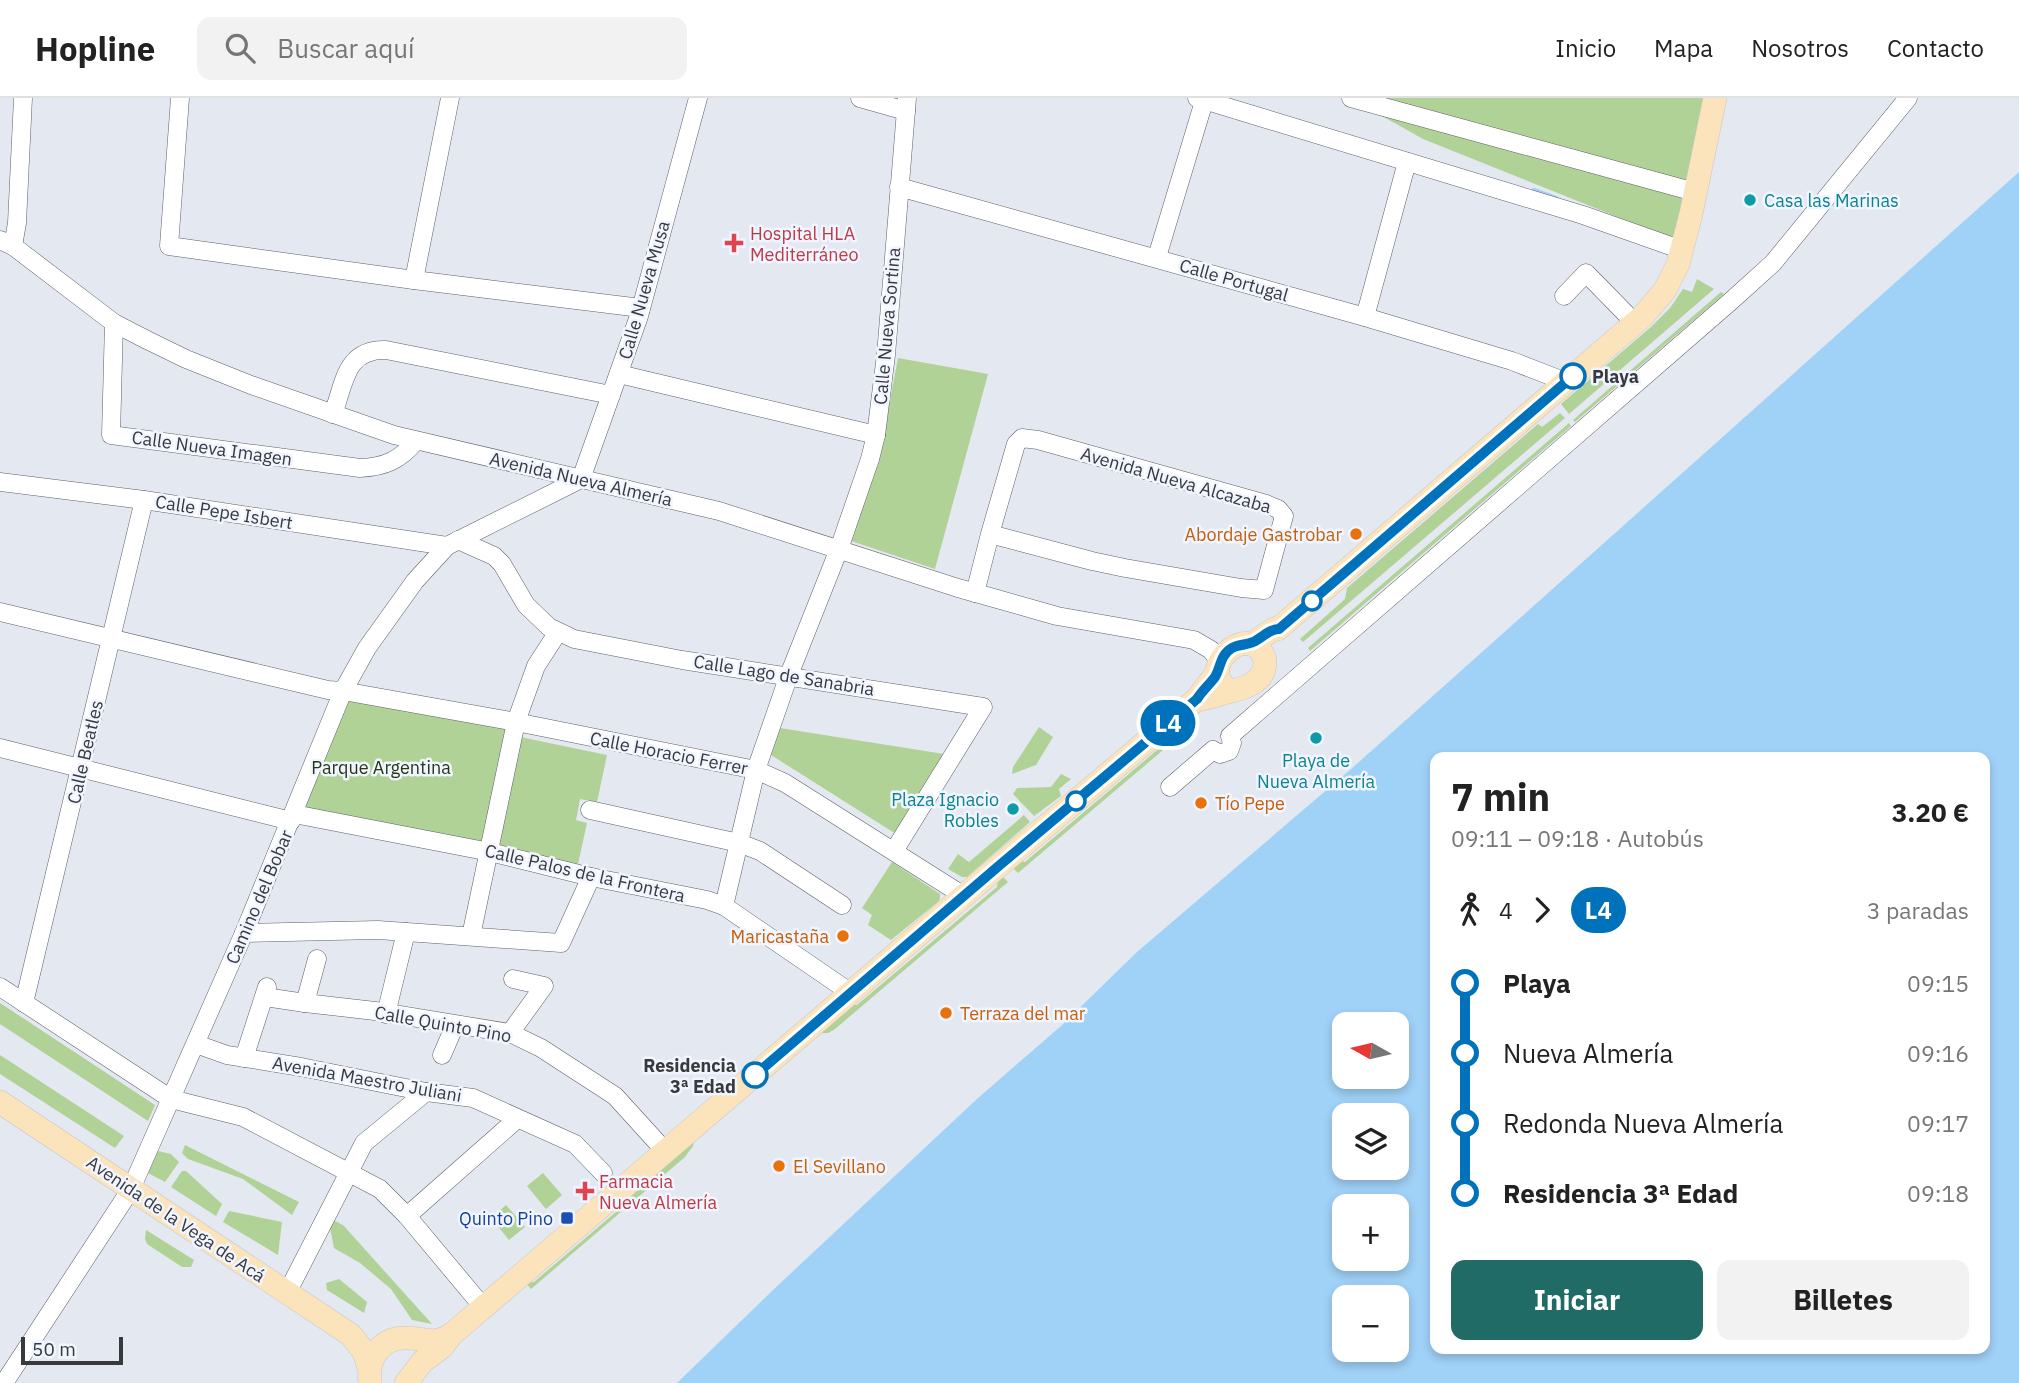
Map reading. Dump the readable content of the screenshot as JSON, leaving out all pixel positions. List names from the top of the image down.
{
  "streets": {
    "main road": ["Avenida de la Vega de Acá"],
    "street": [
      "Calle Portugal",
      "Calle Nueva Musa",
      "Calle Nueva Sortina",
      "Calle Nueva Imagen",
      "Avenida Nueva Almería",
      "Avenida Nueva Alcazaba",
      "Calle Pepe Isbert",
      "Calle Lago de Sanabria",
      "Calle Beatles",
      "Calle Horacio Ferrer",
      "Calle Palos de la Frontera",
      "Camino del Bobar",
      "Calle Quinto Pino",
      "Avenida Maestro Juliani"
    ]
  },
  "crossings": [
    ["Calle Portugal", "Calle Nueva Sortina"],
    ["Calle Nueva Musa", "Avenida Nueva Almería"],
    ["Calle Nueva Musa", "Camino del Bobar"],
    ["Calle Nueva Sortina", "Avenida Nueva Almería"],
    ["Calle Nueva Sortina", "Calle Lago de Sanabria"],
    ["Calle Nueva Sortina", "Calle Horacio Ferrer"],
    ["Calle Nueva Sortina", "Calle Palos de la Frontera"],
    ["Calle Nueva Imagen", "Avenida Nueva Almería"],
    ["Avenida Nueva Almería", "Avenida Nueva Alcazaba"],
    ["Avenida Nueva Almería", "Camino del Bobar"],
    ["Calle Pepe Isbert", "Calle Lago de Sanabria"],
    ["Calle Pepe Isbert", "Calle Beatles"],
    ["Calle Pepe Isbert", "Camino del Bobar"],
    ["Calle Lago de Sanabria", "Calle Horacio Ferrer"],
    ["Calle Lago de Sanabria", "Camino del Bobar"],
    ["Calle Beatles", "Calle Horacio Ferrer"],
    ["Calle Beatles", "Calle Palos de la Frontera"],
    ["Calle Horacio Ferrer", "Camino del Bobar"],
    ["Calle Palos de la Frontera", "Camino del Bobar"],
    ["Camino del Bobar", "Avenida Maestro Juliani"],
    ["Camino del Bobar", "Avenida de la Vega de Acá"],
    ["Calle Quinto Pino", "Avenida Maestro Juliani"]
  ],
  "parks": ["Parque Argentina"],
  "places": {
    "other": [
      "Casa las Marinas",
      "Playa",
      "Abordaje Gastrobar",
      "Playa de Nueva Almería",
      "Tío Pepe",
      "Plaza Ignacio Robles",
      "Maricastaña",
      "Terraza del mar",
      "Residencia 3ª Edad",
      "El Sevillano"
    ],
    "health": ["Hospital HLA Mediterráneo", "Farmacia Nueva Almería"],
    "transit": ["Quinto Pino"]
  },
  "lines": ["bus line L4"],
  "scale_bar": "50 m",
  "north": "left",
  "page": {
    "header": "Hopline",
    "search": "Buscar aquí",
    "nav": [
      "Inicio",
      "Mapa",
      "Nosotros",
      "Contacto"
    ],
    "on_map": "L4",
    "heading": ["7 min", "09:11 – 09:18 · Autobús", "3.20 €"],
    "legs": ["4", "L4", "3 paradas"],
    "list": [
      {
        "name": "Playa",
        "value": "09:15"
      },
      {
        "name": "Nueva Almería",
        "value": "09:16"
      },
      {
        "name": "Redonda Nueva Almería",
        "value": "09:17"
      },
      {
        "name": "Residencia 3ª Edad",
        "value": "09:18"
      }
    ],
    "map_buttons": ["+", "−"],
    "buttons": ["Iniciar", "Billetes"],
    "scale": "50 m"
  }
}
